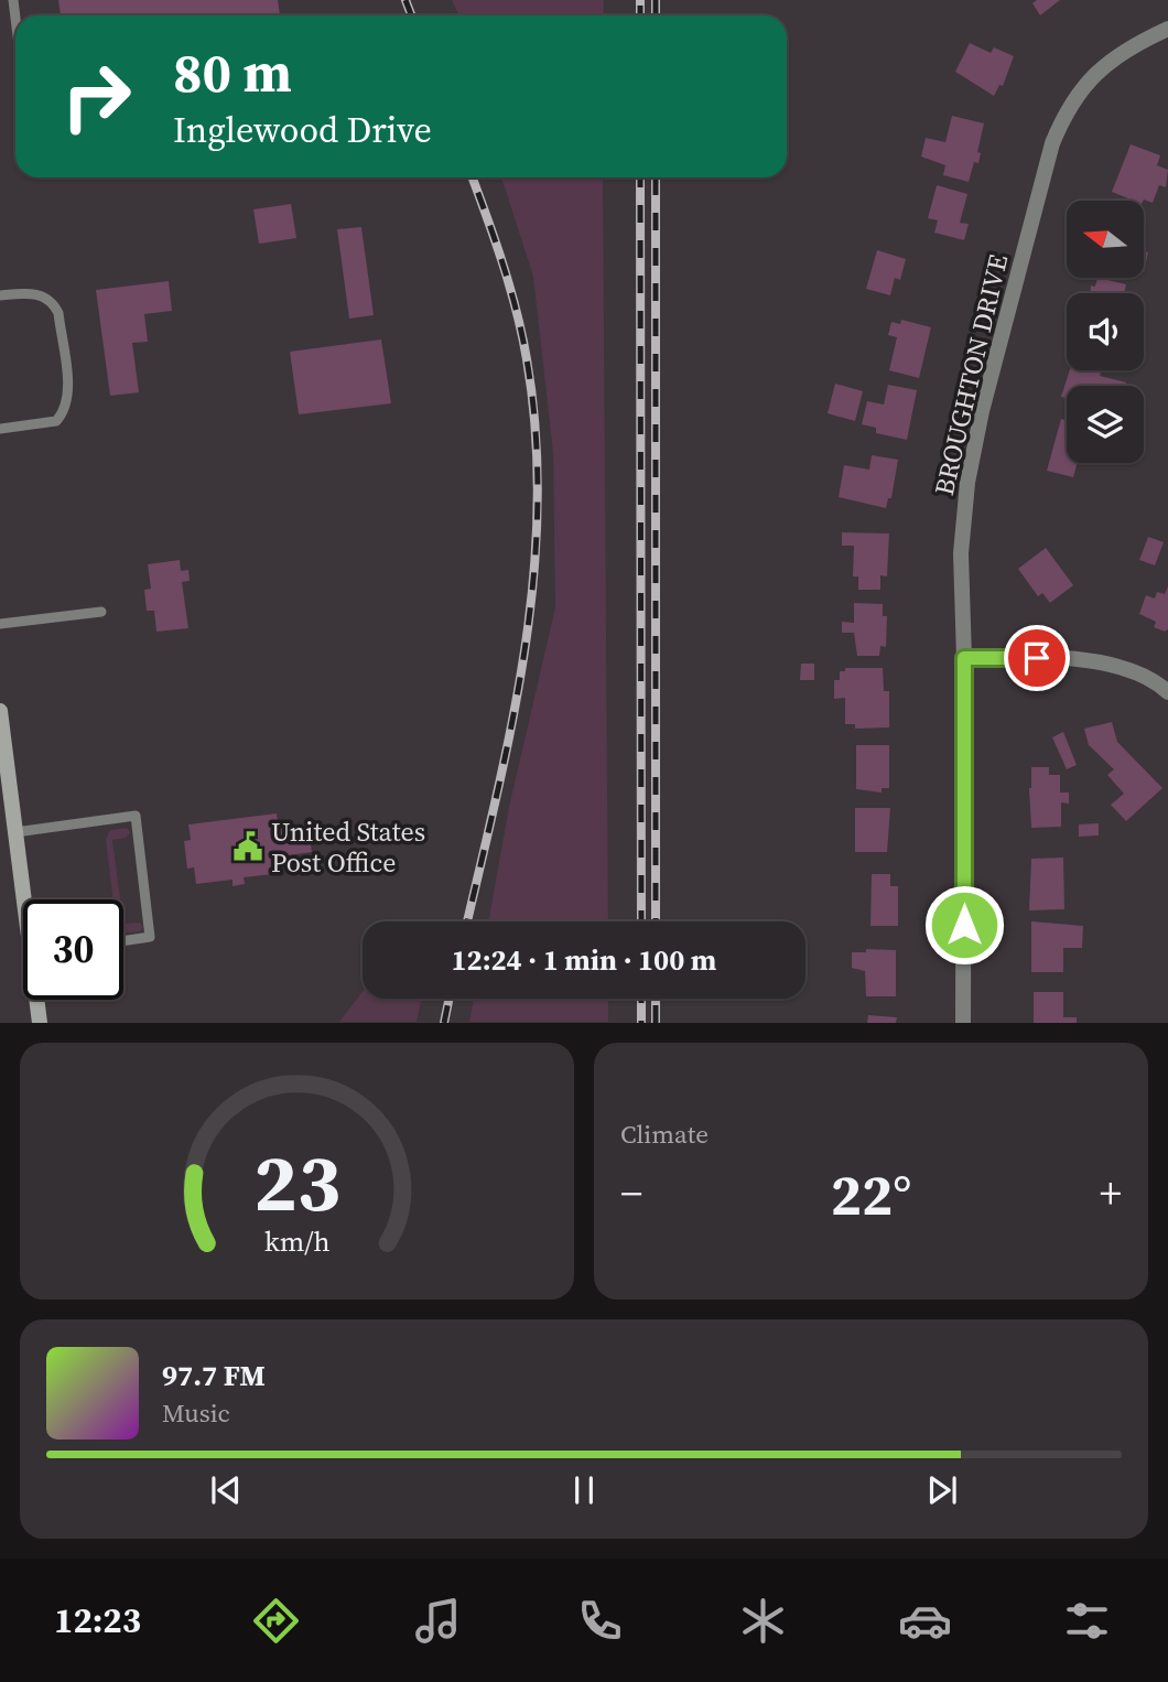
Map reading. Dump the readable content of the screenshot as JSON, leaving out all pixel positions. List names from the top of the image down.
{
  "streets": {
    "street": ["BROUGHTON DRIVE"]
  },
  "places": {
    "public building": ["United States Post Office"]
  },
  "north": "left",
  "page": {
    "turn": ["80 m", "Inglewood Drive"],
    "limit": "30",
    "trip": "12:24 · 1 min · 100 m",
    "tile": "Climate",
    "heat": ["−", "22°", "+"],
    "song": ["97.7 FM", "Music"],
    "tabs": "12:23",
    "gauge": ["23", "km/h"]
  }
}
